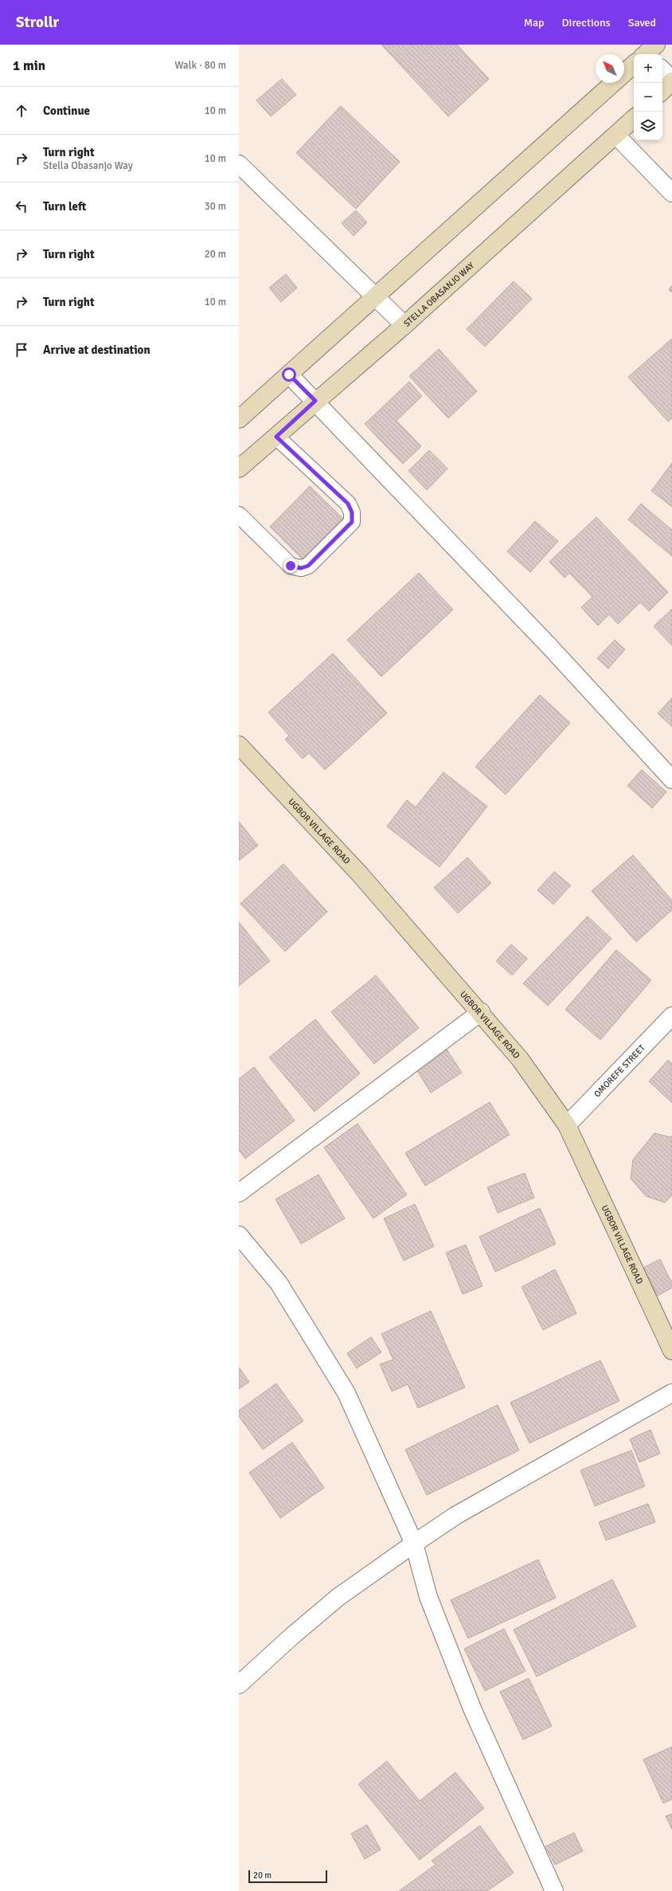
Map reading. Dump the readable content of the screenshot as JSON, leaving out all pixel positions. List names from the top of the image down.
{
  "streets": {
    "street": ["STELLA OBASANJO WAY", "UGBOR VILLAGE ROAD", "OMOREFE STREET"]
  },
  "crossings": [
    ["UGBOR VILLAGE ROAD", "OMOREFE STREET"]
  ],
  "scale_bar": "20 m",
  "north": "top left",
  "page": {
    "header": "Strollr",
    "nav": ["Map", "Directions", "Saved"],
    "heading": ["1 min", "Walk · 80 m"],
    "map_buttons": ["+", "−"],
    "list": [
      ["Continue", "10 m"],
      ["Turn right", "Stella Obasanjo Way", "10 m"],
      ["Turn left", "30 m"],
      ["Turn right", "20 m"],
      ["Turn right", "10 m"],
      "Arrive at destination"
    ],
    "scale": "20 m"
  }
}
